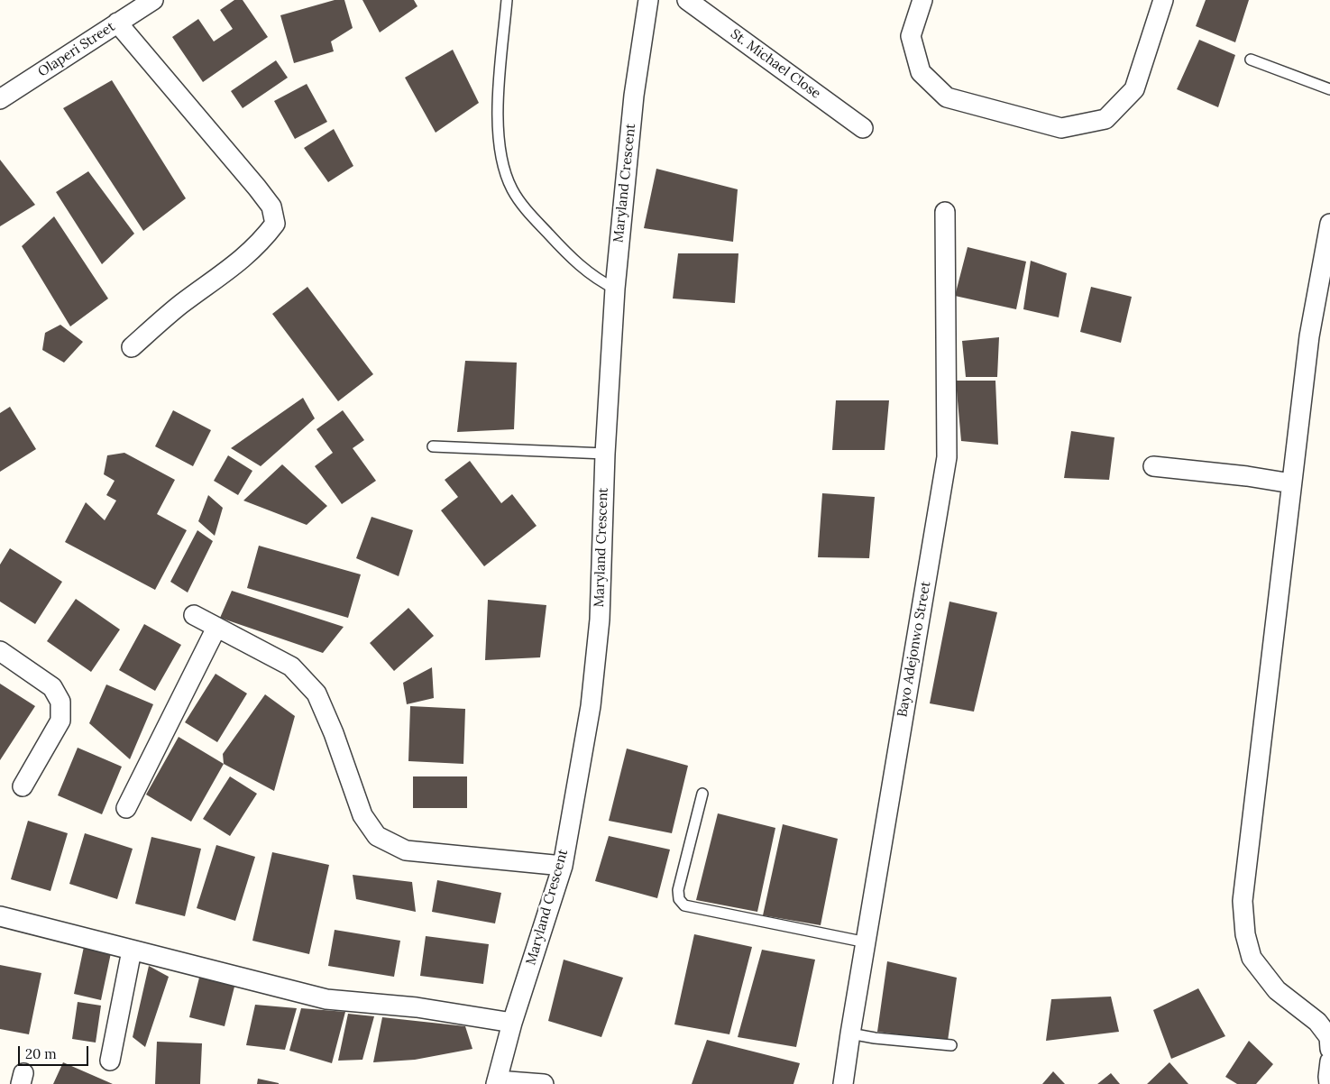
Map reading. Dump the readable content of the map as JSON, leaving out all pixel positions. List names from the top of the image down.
{
  "streets": {
    "street": [
      "Olaperi Street",
      "St. Michael Close",
      "Maryland Crescent",
      "Bayo Adejonwo Street"
    ]
  },
  "scale_bar": "20 m"
}
